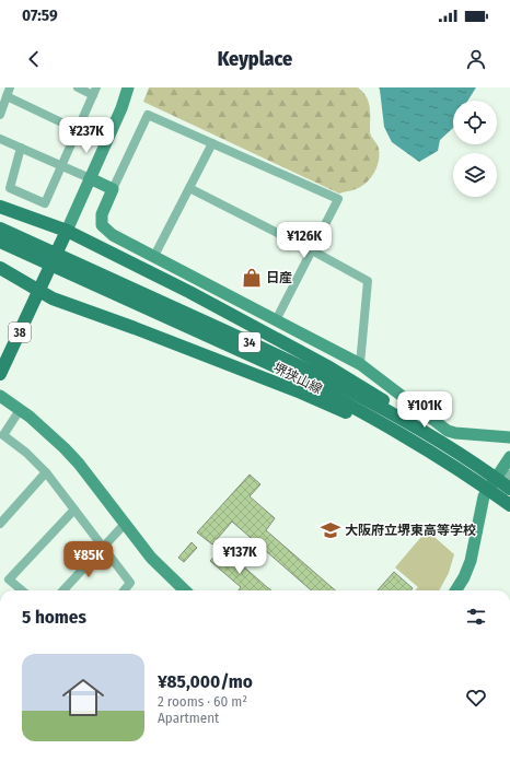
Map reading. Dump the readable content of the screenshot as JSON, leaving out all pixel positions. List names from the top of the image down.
{
  "streets": {
    "main road": ["38", "34", "堺狭山線"]
  },
  "places": {
    "shop": ["日産"],
    "school or university": ["大阪府立堺東高等学校"]
  },
  "page": {
    "status": "07:59",
    "header": "Keyplace",
    "price": [
      "¥237K",
      "¥126K",
      "¥101K",
      "¥137K",
      "¥85K"
    ],
    "heading": "5 homes",
    "list": [
      {
        "name": "¥85,000/mo",
        "note": "2 rooms · 60 m² · Apartment"
      }
    ]
  }
}
